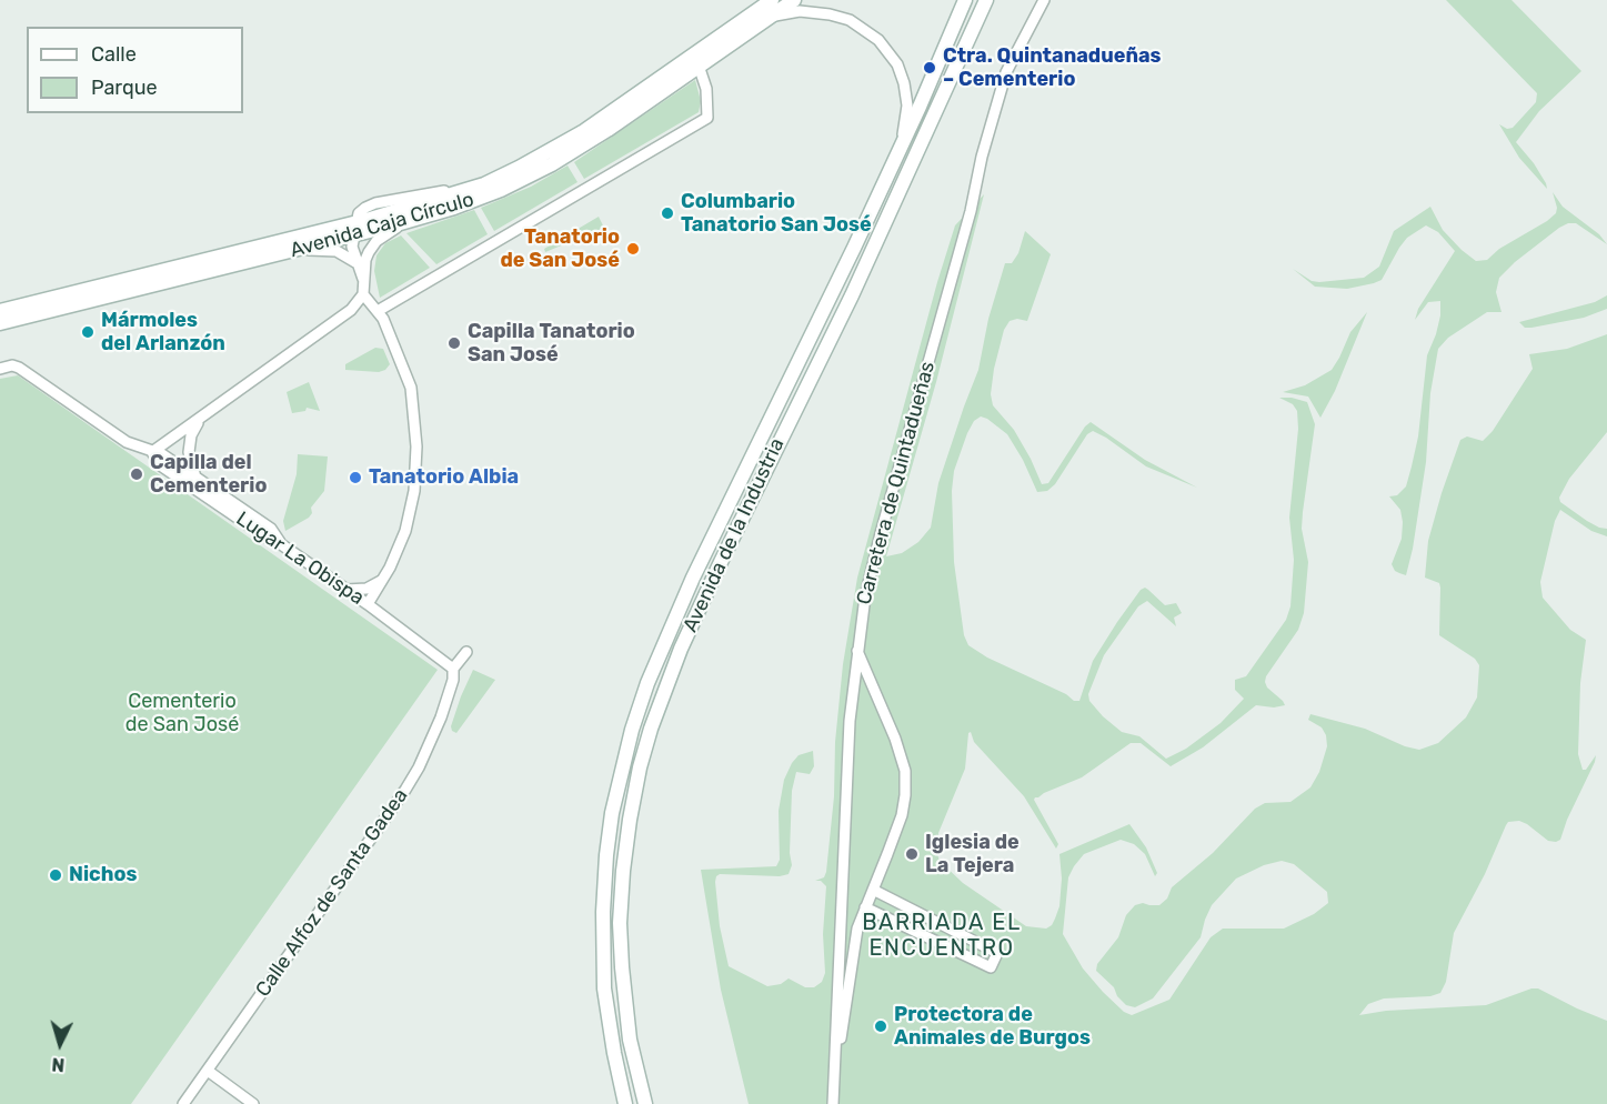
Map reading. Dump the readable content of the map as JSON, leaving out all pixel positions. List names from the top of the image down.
{
  "streets": {
    "main road": ["Avenida Caja Círculo", "Avenida de la Industria"],
    "street": ["Carretera de Quintadueñas", "Lugar La Obispa", "Calle Alfoz de Santa Gadea"]
  },
  "crossings": [
    ["Avenida Caja Círculo", "Avenida de la Industria"],
    ["Lugar La Obispa", "Calle Alfoz de Santa Gadea"]
  ],
  "districts": ["BARRIADA EL ENCUENTRO"],
  "parks": ["Cementerio de San José"],
  "places": [
    "Ctra. Quintanadueñas – Cementerio",
    "Columbario Tanatorio San José",
    "Tanatorio de San José",
    "Mármoles del Arlanzón",
    "Capilla Tanatorio San José",
    "Capilla del Cementerio",
    "Tanatorio Albia",
    "Iglesia de La Tejera",
    "Nichos",
    "Protectora de Animales de Burgos"
  ],
  "legend": ["Calle", "Parque"],
  "north": "bottom"
}
